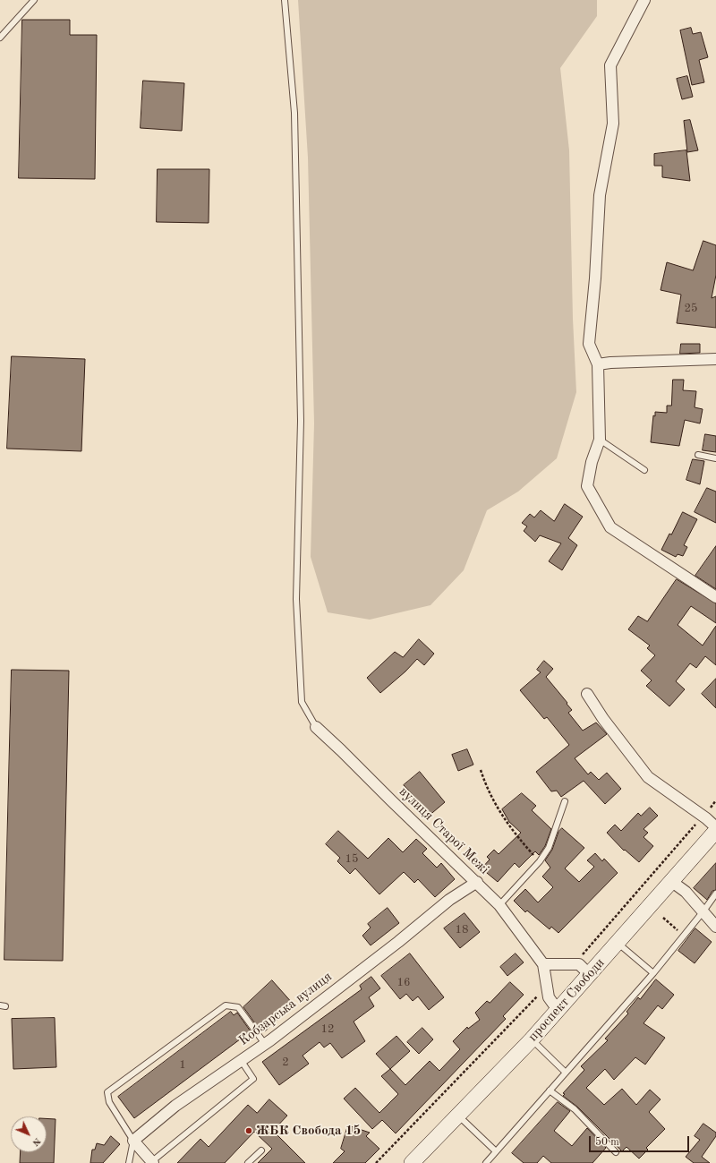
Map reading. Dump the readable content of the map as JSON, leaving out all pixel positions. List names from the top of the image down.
{
  "streets": {
    "main road": ["проспект Свободи"],
    "street": ["вулиця Старої Межі", "Кобзарська вулиця"]
  },
  "crossings": [
    ["вулиця Старої Межі", "проспект Свободи"],
    ["вулиця Старої Межі", "Кобзарська вулиця"]
  ],
  "places": ["ЖБК Свобода 15"],
  "house_numbers": [
    "25",
    "15",
    "18",
    "16",
    "12",
    "2",
    "1"
  ],
  "scale_bar": "50 m",
  "north": "bottom right"
}
